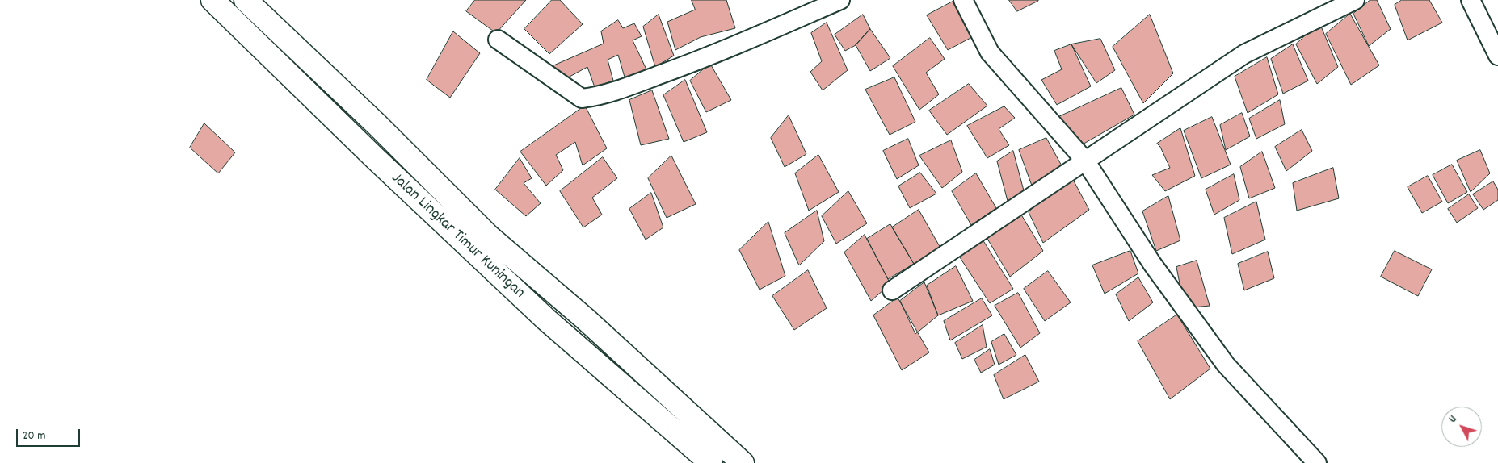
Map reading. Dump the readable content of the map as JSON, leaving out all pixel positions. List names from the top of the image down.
{
  "streets": {
    "main road": ["Jalan Lingkar Timur Kuningan"]
  },
  "scale_bar": "20 m",
  "north": "top left"
}
